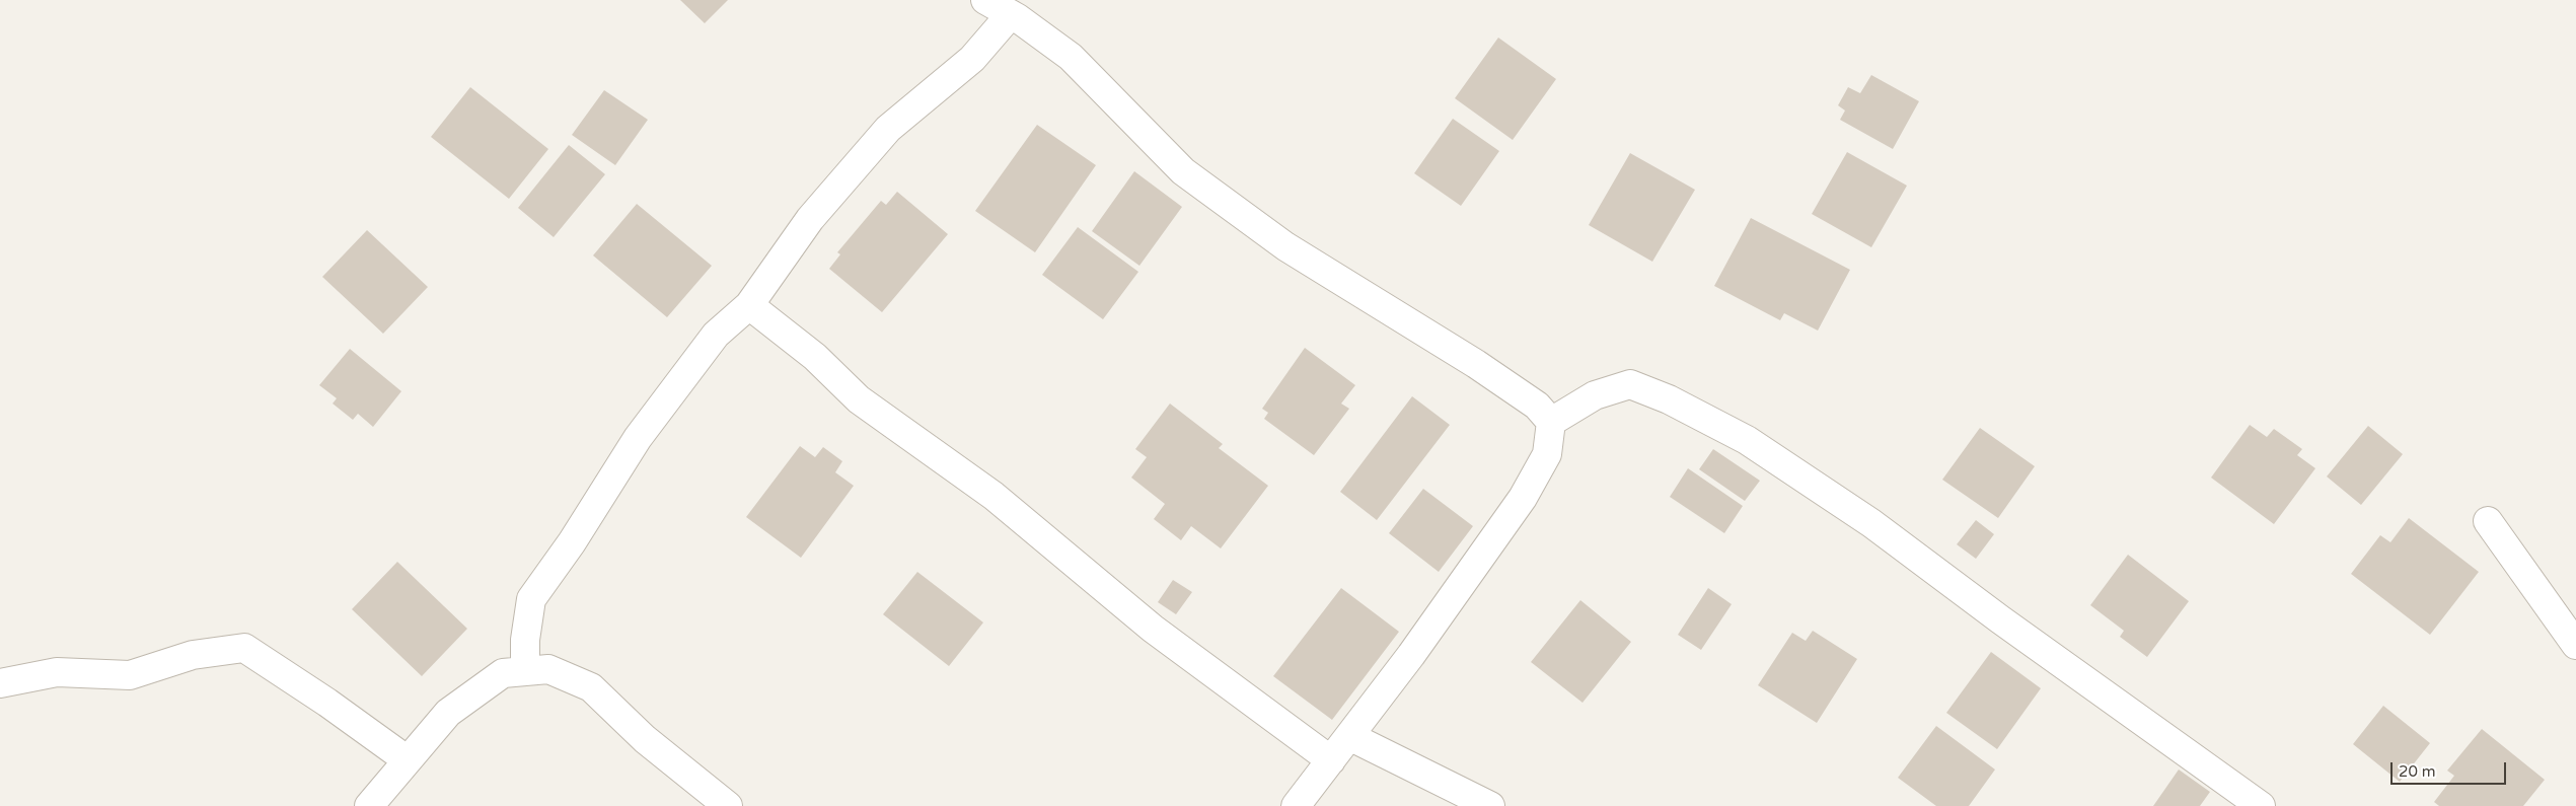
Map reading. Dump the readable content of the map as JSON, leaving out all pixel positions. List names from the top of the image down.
{
  "scale_bar": "20 m"
}
